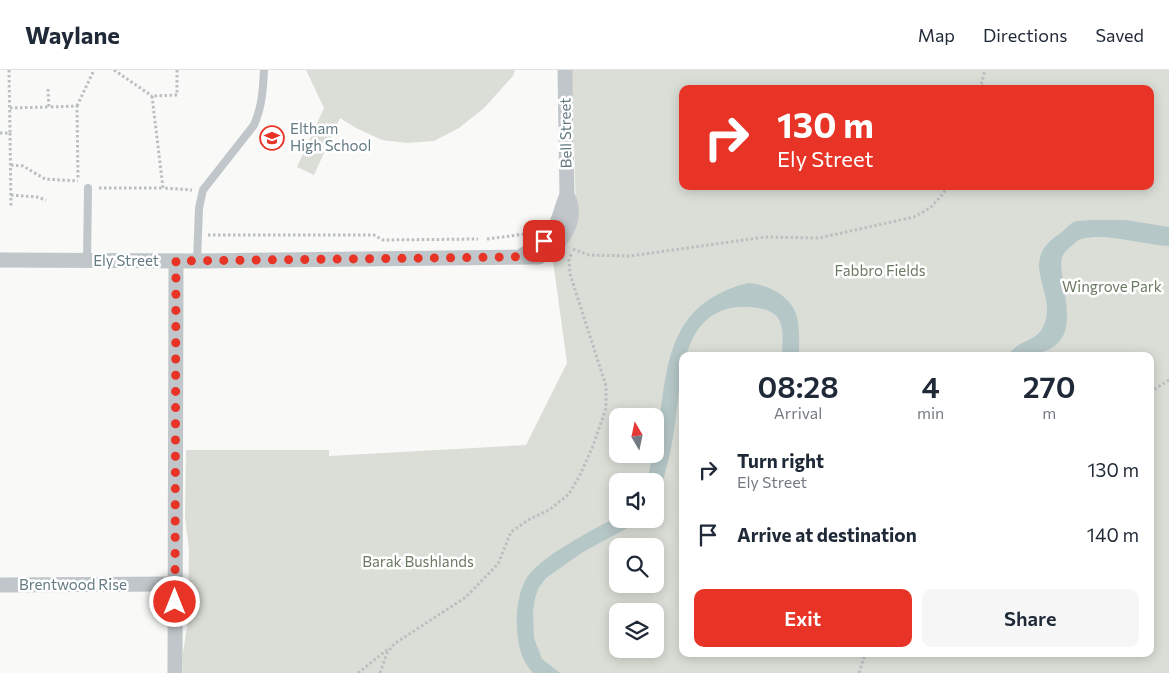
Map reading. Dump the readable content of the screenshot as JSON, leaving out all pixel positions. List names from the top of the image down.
{
  "streets": {
    "street": ["Bell Street", "Ely Street", "Brentwood Rise"]
  },
  "crossings": [
    ["Bell Street", "Ely Street"]
  ],
  "parks": ["Fabbro Fields", "Wingrove Park", "Barak Bushlands"],
  "places": {
    "school or university": ["Eltham High School"]
  },
  "north": "top",
  "page": {
    "header": "Waylane",
    "nav": ["Map", "Directions", "Saved"],
    "turn": ["130 m", "Ely Street"],
    "eta": [
      "08:28",
      "Arrival",
      "4",
      "min",
      "270",
      "m"
    ],
    "list": [
      {
        "name": "Turn right",
        "note": "Ely Street",
        "value": "130 m"
      },
      {
        "name": "Arrive at destination",
        "value": "140 m"
      }
    ],
    "buttons": ["Exit", "Share"]
  }
}
